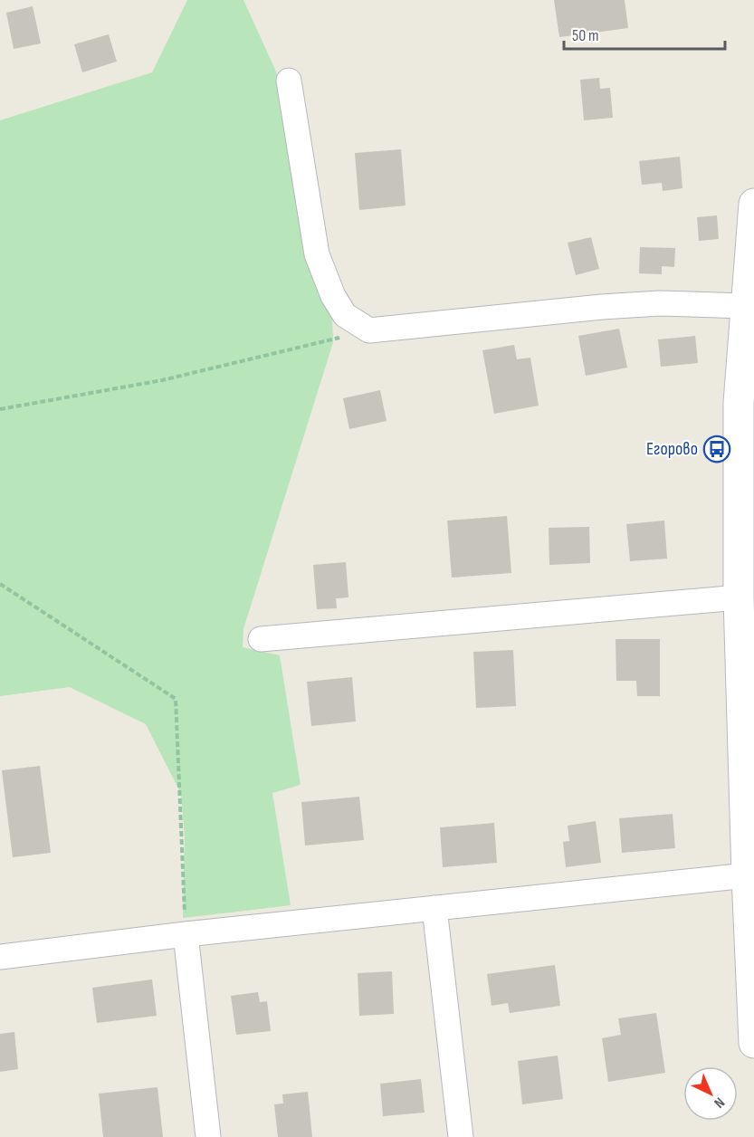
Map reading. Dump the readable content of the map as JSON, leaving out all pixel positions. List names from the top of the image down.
{
  "places": {
    "bus stop": ["Егорово"]
  },
  "scale_bar": "50 m",
  "north": "bottom right"
}
